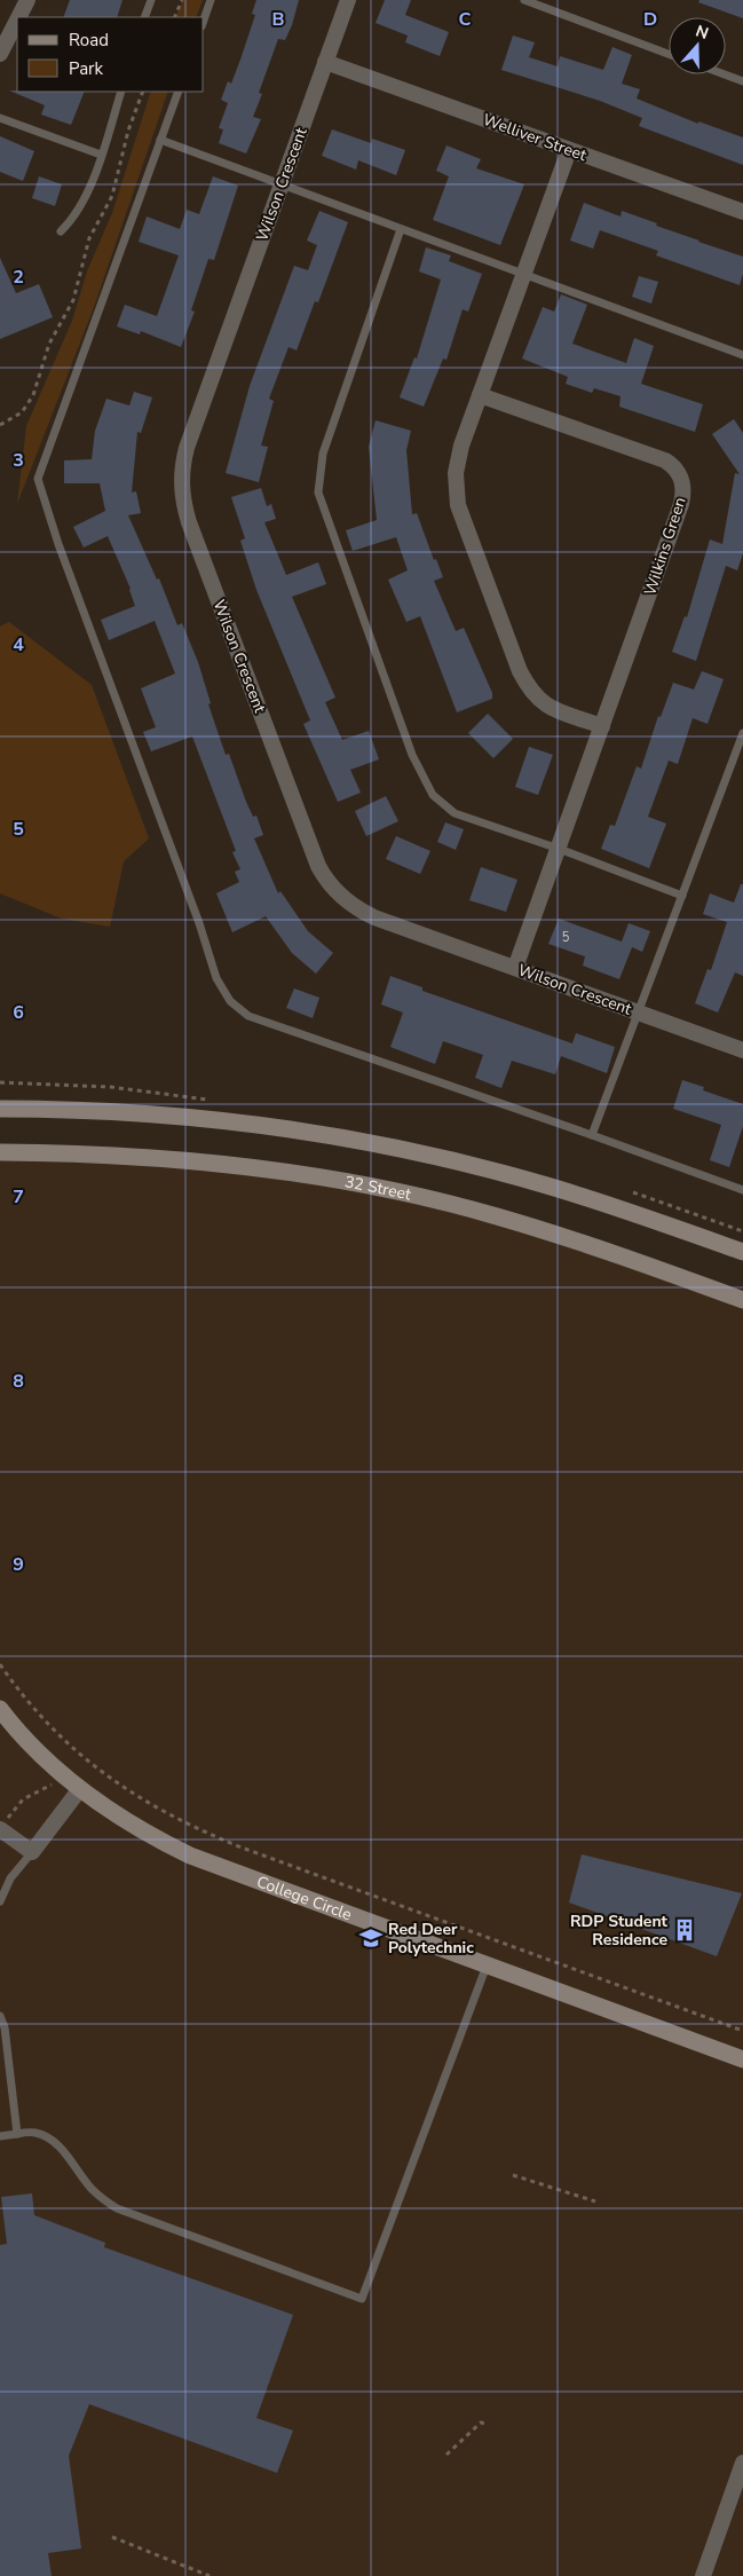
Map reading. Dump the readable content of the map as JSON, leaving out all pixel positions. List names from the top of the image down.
{
  "streets": {
    "main road": ["32 Street", "College Circle"],
    "street": ["Welliver Street", "Wilson Crescent", "Wilkins Green"]
  },
  "crossings": [
    ["Welliver Street", "Wilson Crescent"],
    ["Wilson Crescent", "Wilkins Green"]
  ],
  "places": {
    "building": ["RDP Student Residence"],
    "school or university": ["Red Deer Polytechnic"]
  },
  "house_numbers": ["5"],
  "legend": ["Road", "Park"],
  "north": "top",
  "grid": {
    "columns": ["B", "C", "D"],
    "rows": [
      "2",
      "3",
      "4",
      "5",
      "6",
      "7",
      "8",
      "9"
    ]
  }
}
